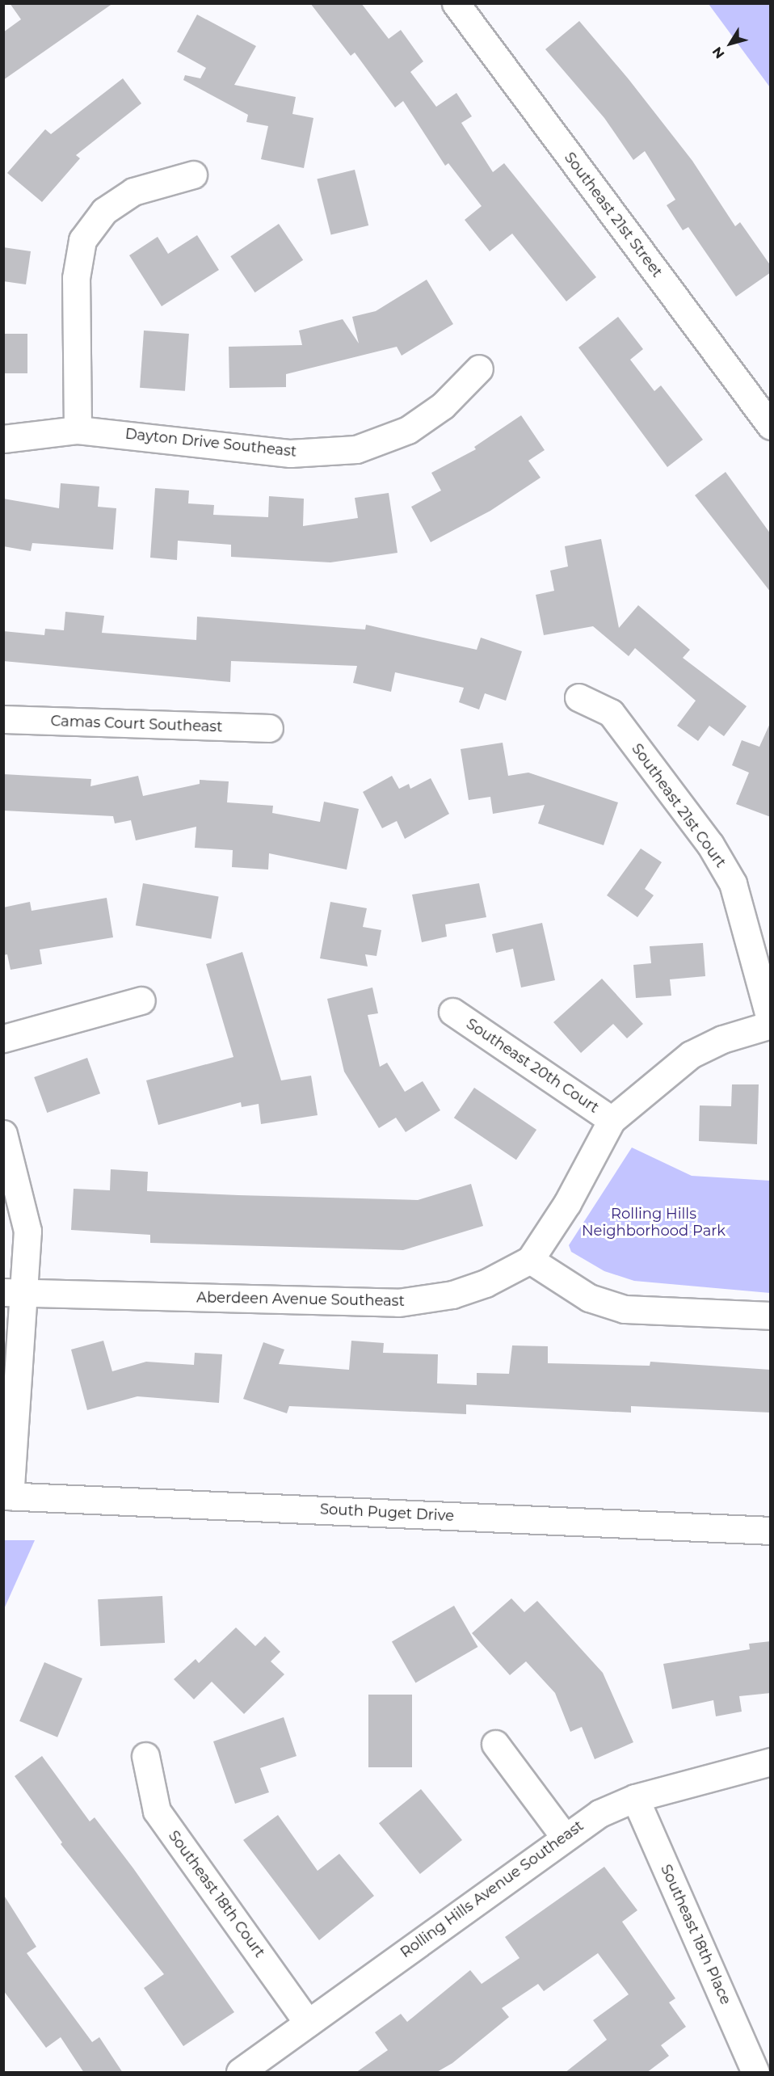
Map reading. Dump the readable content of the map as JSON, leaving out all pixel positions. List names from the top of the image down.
{
  "streets": {
    "street": [
      "Southeast 21st Street",
      "Dayton Drive Southeast",
      "Camas Court Southeast",
      "Southeast 21st Court",
      "Southeast 20th Court",
      "Aberdeen Avenue Southeast",
      "South Puget Drive",
      "Rolling Hills Avenue Southeast",
      "Southeast 18th Court",
      "Southeast 18th Place"
    ]
  },
  "crossings": [
    ["Southeast 21st Court", "Aberdeen Avenue Southeast"],
    ["Southeast 20th Court", "Aberdeen Avenue Southeast"],
    ["Rolling Hills Avenue Southeast", "Southeast 18th Court"],
    ["Rolling Hills Avenue Southeast", "Southeast 18th Place"]
  ],
  "parks": ["Rolling Hills Neighborhood Park"],
  "north": "bottom left"
}
